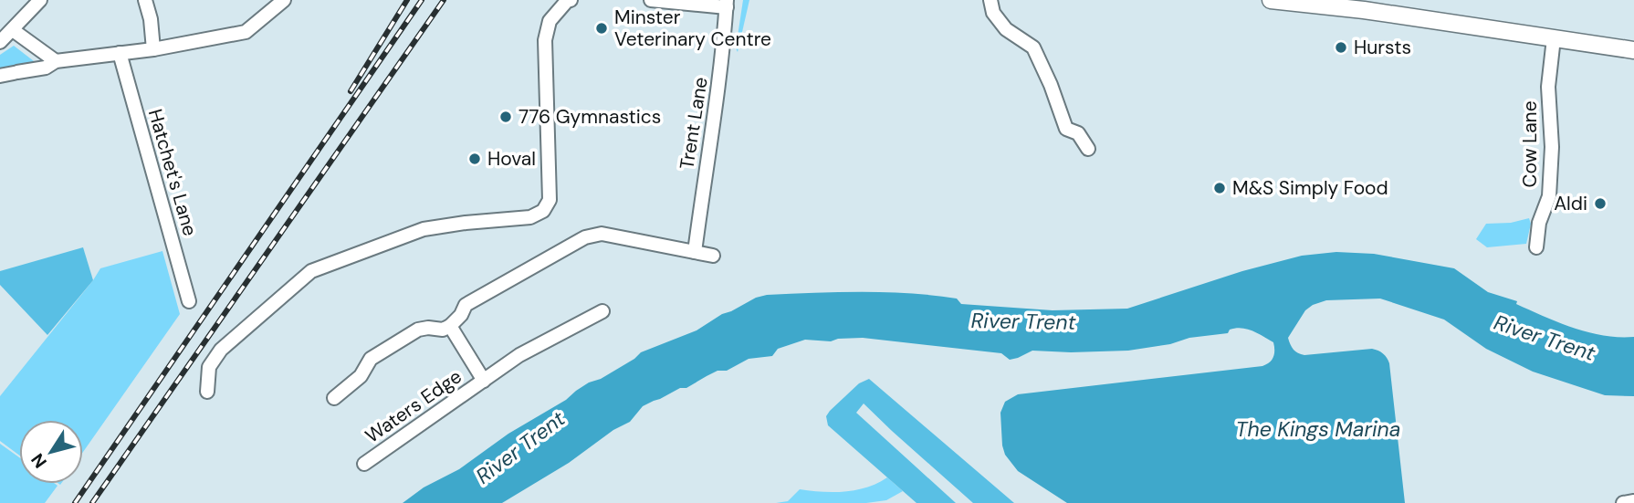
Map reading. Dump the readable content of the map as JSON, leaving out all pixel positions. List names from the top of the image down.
{
  "streets": {
    "street": [
      "Trent Lane",
      "Cow Lane",
      "Hatchet's Lane",
      "Waters Edge"
    ]
  },
  "water": ["River Trent", "The Kings Marina"],
  "places": [
    "Minster Veterinary Centre",
    "Hursts",
    "776 Gymnastics",
    "Hoval",
    "M&S Simply Food",
    "Aldi"
  ],
  "north": "bottom left"
}
